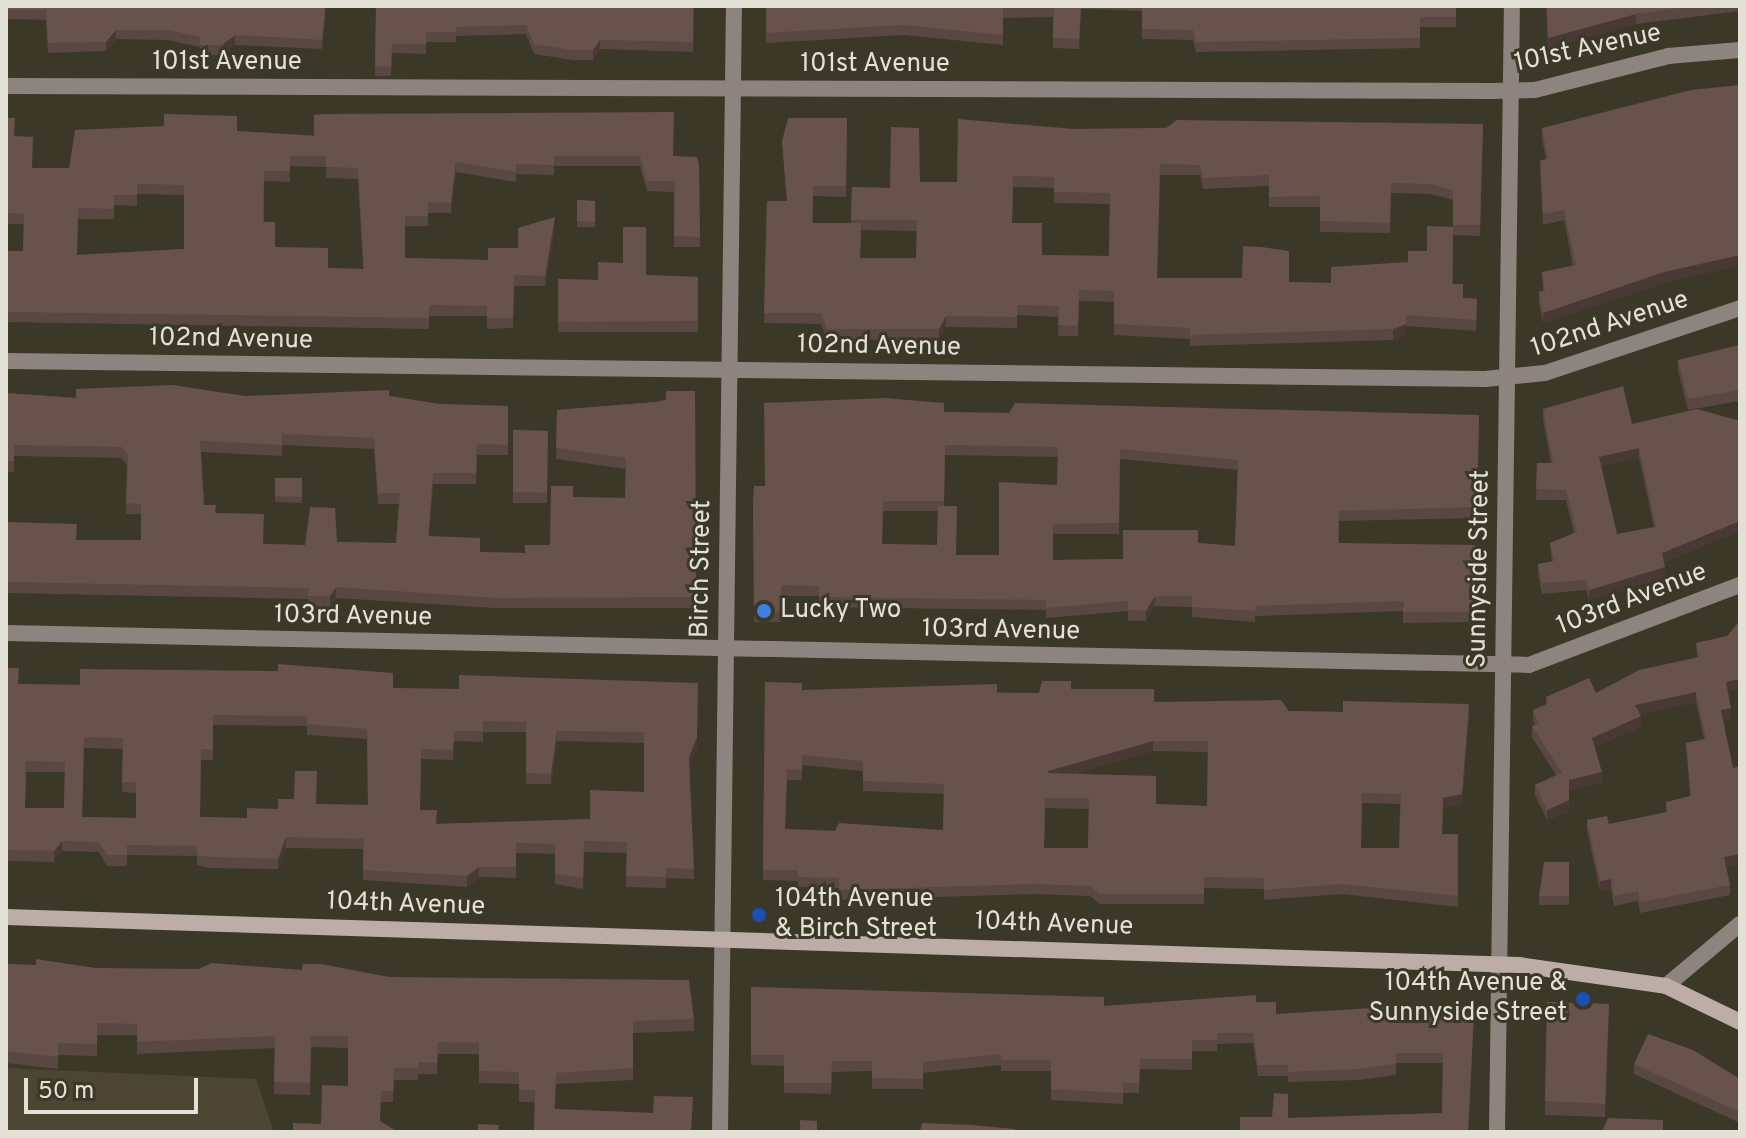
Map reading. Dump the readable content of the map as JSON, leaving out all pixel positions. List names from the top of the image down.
{
  "streets": {
    "street": [
      "101st Avenue",
      "102nd Avenue",
      "Birch Street",
      "Sunnyside Street",
      "103rd Avenue",
      "104th Avenue"
    ]
  },
  "crossings": [
    ["101st Avenue", "Birch Street"],
    ["101st Avenue", "Sunnyside Street"],
    ["102nd Avenue", "Birch Street"],
    ["102nd Avenue", "Sunnyside Street"],
    ["Birch Street", "103rd Avenue"],
    ["Birch Street", "104th Avenue"],
    ["Sunnyside Street", "103rd Avenue"],
    ["Sunnyside Street", "104th Avenue"]
  ],
  "places": ["Lucky Two", "104th Avenue & Birch Street", "104th Avenue & Sunnyside Street"],
  "scale_bar": "50 m"
}
